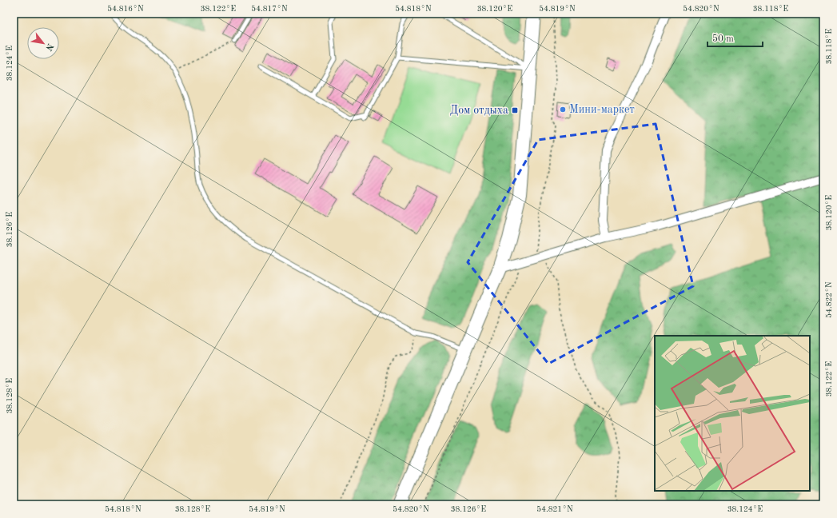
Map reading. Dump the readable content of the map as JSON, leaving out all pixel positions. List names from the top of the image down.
{
  "places": {
    "other": ["Мини-маркет"],
    "transit": ["Дом отдыха"]
  },
  "scale_bar": "50 m",
  "north": "bottom right",
  "coordinates": [
    "54.816°N",
    "38.122°E",
    "54.817°N",
    "54.818°N",
    "38.120°E",
    "54.819°N",
    "54.820°N",
    "38.118°E",
    "38.124°E",
    "38.126°E",
    "54.822°N",
    "38.128°E",
    "54.821°N"
  ]
}
